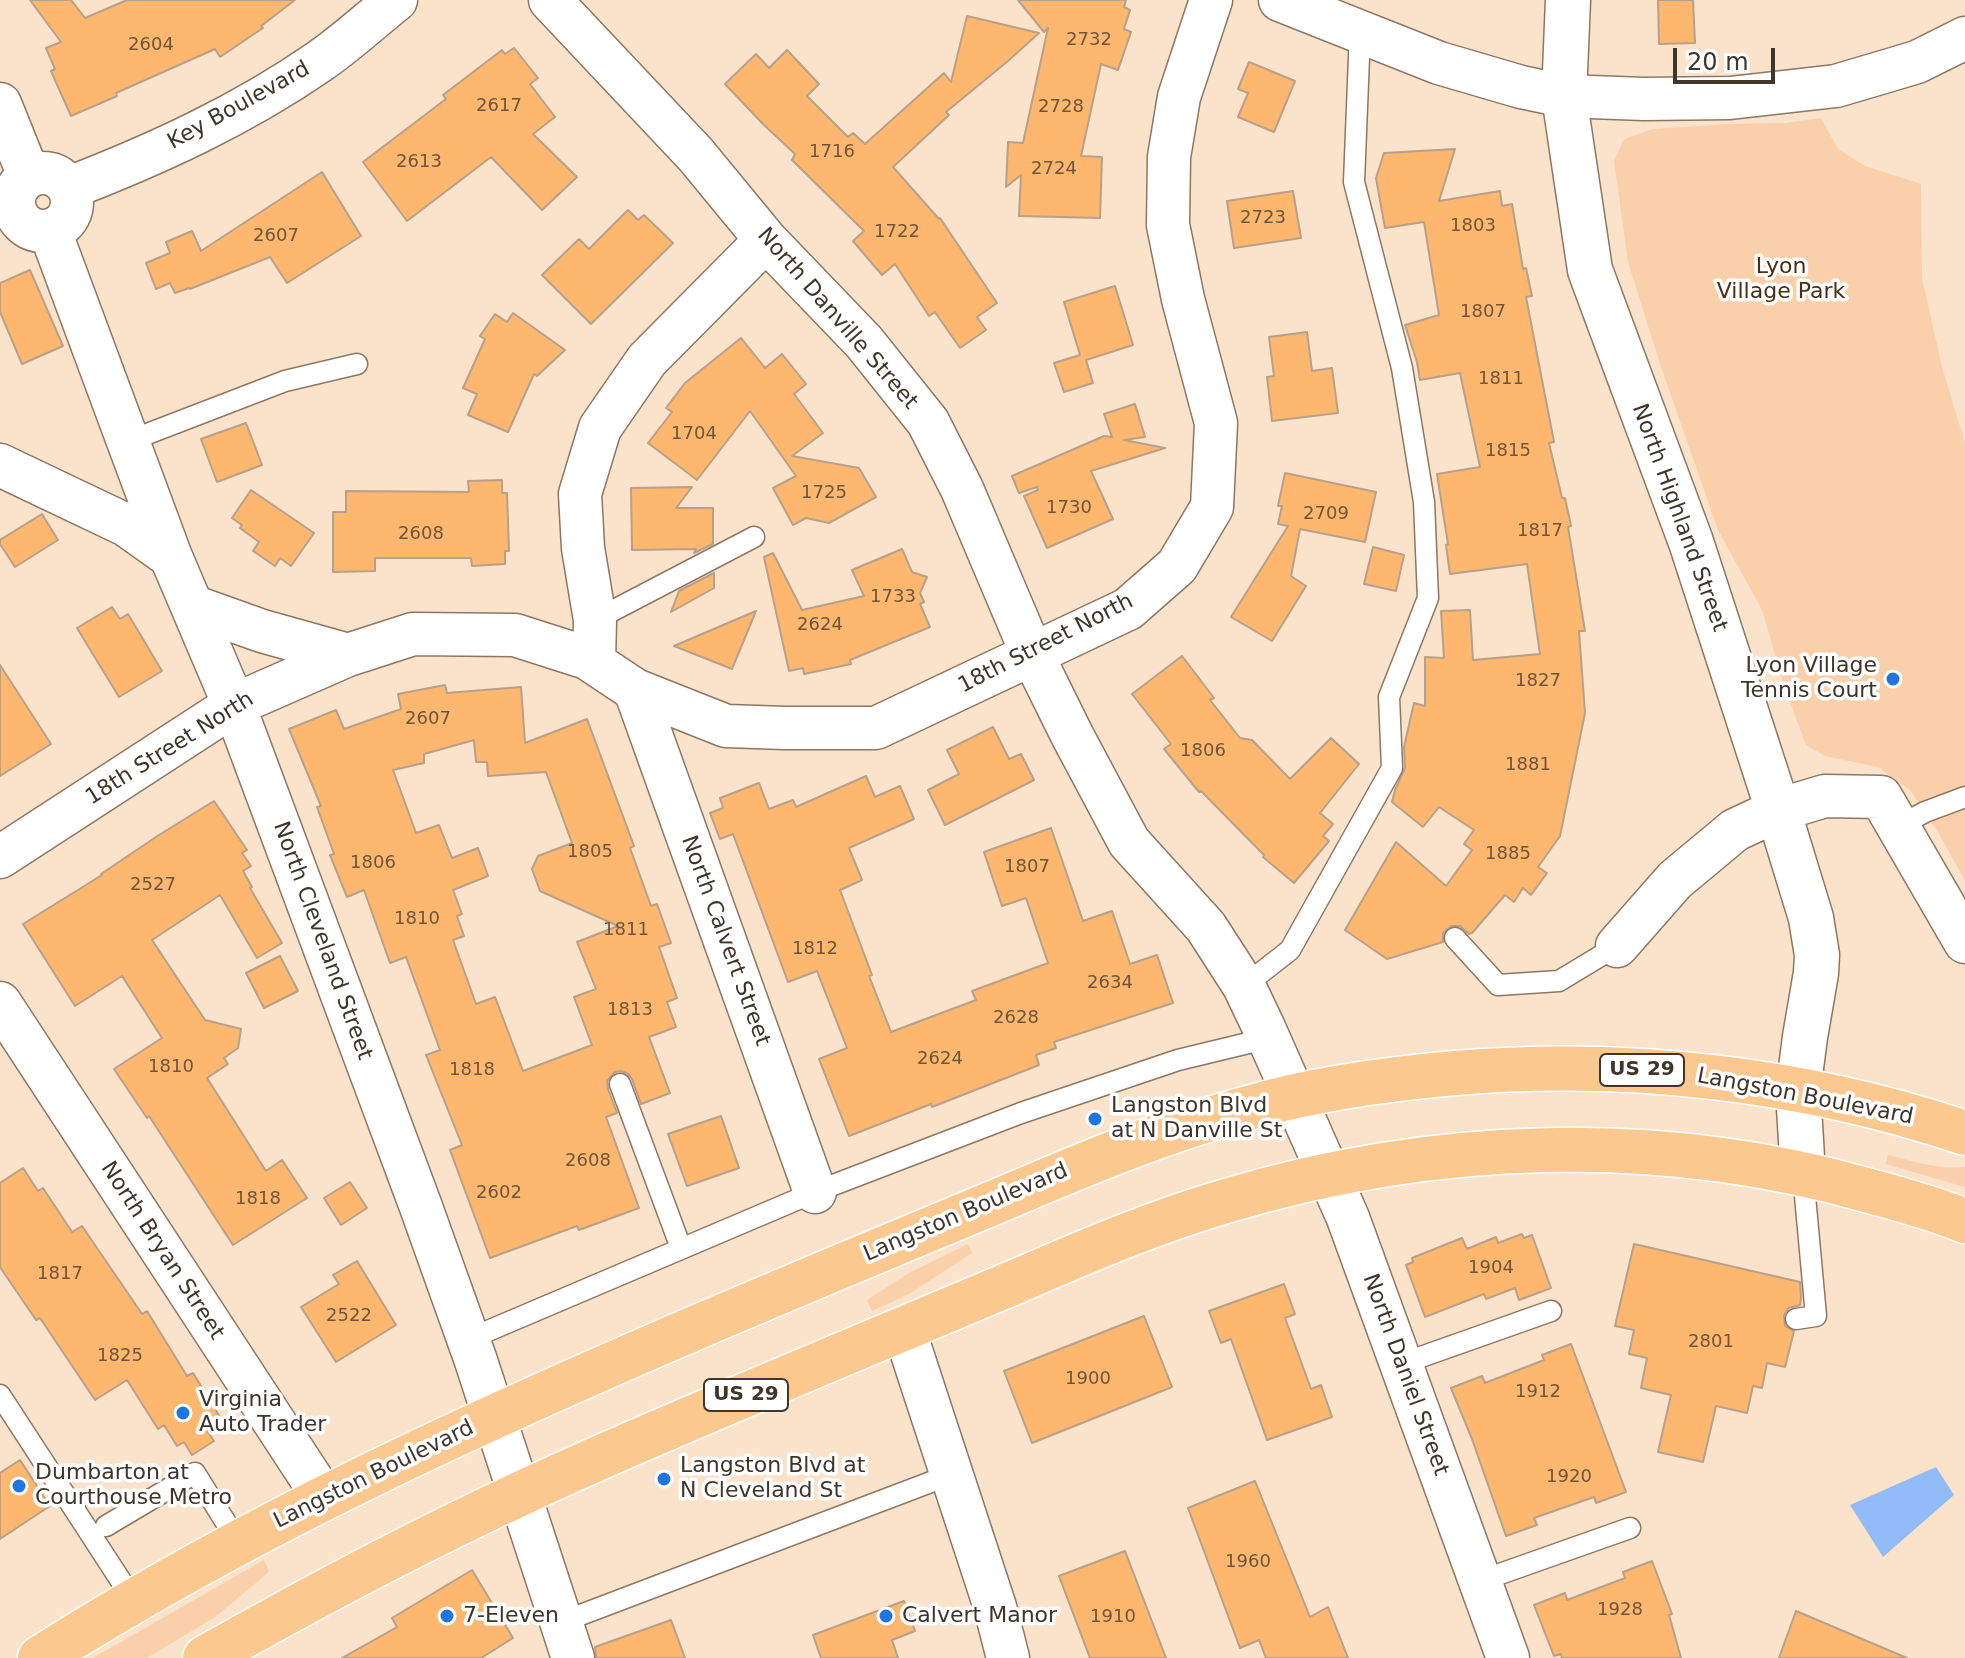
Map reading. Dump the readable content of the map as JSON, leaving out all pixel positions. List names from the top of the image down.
{
  "streets": {
    "main road": ["US 29", "Langston Boulevard"],
    "street": [
      "Key Boulevard",
      "North Danville Street",
      "North Highland Street",
      "18th Street North",
      "North Cleveland Street",
      "North Calvert Street",
      "North Bryan Street",
      "North Daniel Street"
    ]
  },
  "crossings": [
    ["Key Boulevard", "North Cleveland Street"],
    ["North Danville Street", "18th Street North"],
    ["North Danville Street", "Langston Boulevard"],
    ["North Danville Street", "North Daniel Street"],
    ["North Highland Street", "US 29"],
    ["North Highland Street", "Langston Boulevard"],
    ["18th Street North", "North Cleveland Street"],
    ["18th Street North", "North Calvert Street"],
    ["North Cleveland Street", "US 29"],
    ["North Cleveland Street", "Langston Boulevard"],
    ["US 29", "North Daniel Street"],
    ["Langston Boulevard", "North Bryan Street"],
    ["Langston Boulevard", "North Daniel Street"]
  ],
  "parks": ["Lyon Village Park"],
  "places": [
    "Lyon Village Tennis Court",
    "Langston Blvd at N Danville St",
    "Virginia Auto Trader",
    "Langston Blvd at N Cleveland St",
    "Dumbarton at Courthouse Metro",
    "7-Eleven",
    "Calvert Manor"
  ],
  "house_numbers": [
    "2732",
    "2604",
    "2617",
    "2728",
    "1716",
    "2613",
    "2724",
    "2723",
    "1803",
    "1722",
    "2607",
    "1807",
    "1811",
    "1704",
    "1815",
    "1725",
    "1730",
    "2709",
    "1817",
    "2608",
    "1733",
    "2624",
    "1827",
    "2607",
    "1806",
    "1881",
    "1805",
    "1885",
    "1806",
    "1807",
    "2527",
    "1810",
    "1811",
    "1812",
    "2634",
    "1813",
    "2628",
    "2624",
    "1810",
    "1818",
    "2608",
    "2602",
    "1818",
    "1904",
    "1817",
    "2522",
    "2801",
    "1825",
    "1900",
    "1912",
    "1920",
    "1960",
    "1928",
    "1910"
  ],
  "scale_bar": "20 m"
}
